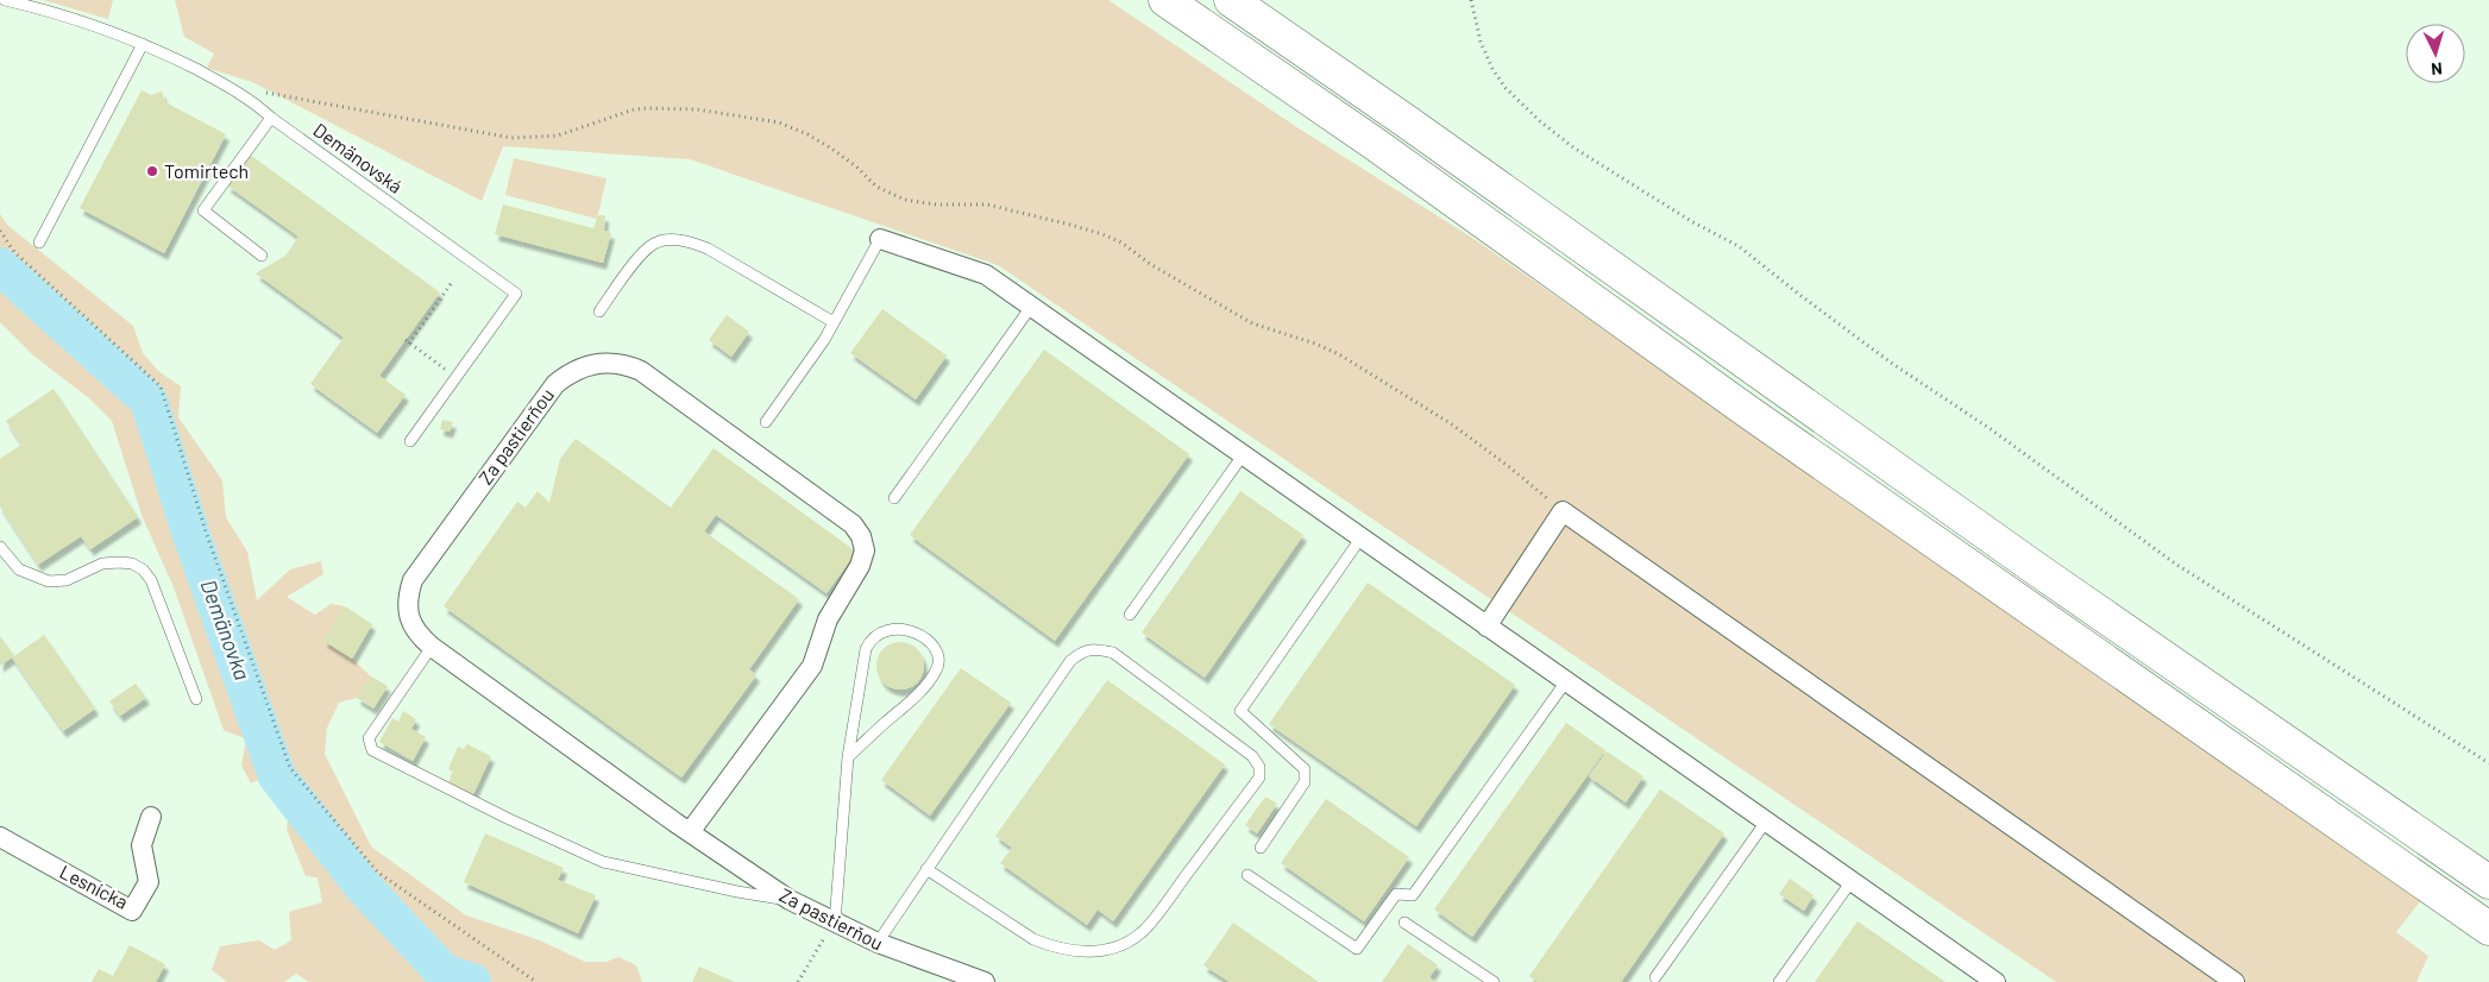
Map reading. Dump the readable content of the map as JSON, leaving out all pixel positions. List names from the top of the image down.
{
  "streets": {
    "street": ["Za pastierňou", "Lesnícka"],
    "lane": ["Demänovská"]
  },
  "water": ["Demänovka"],
  "places": ["Tomirtech"],
  "north": "bottom"
}
